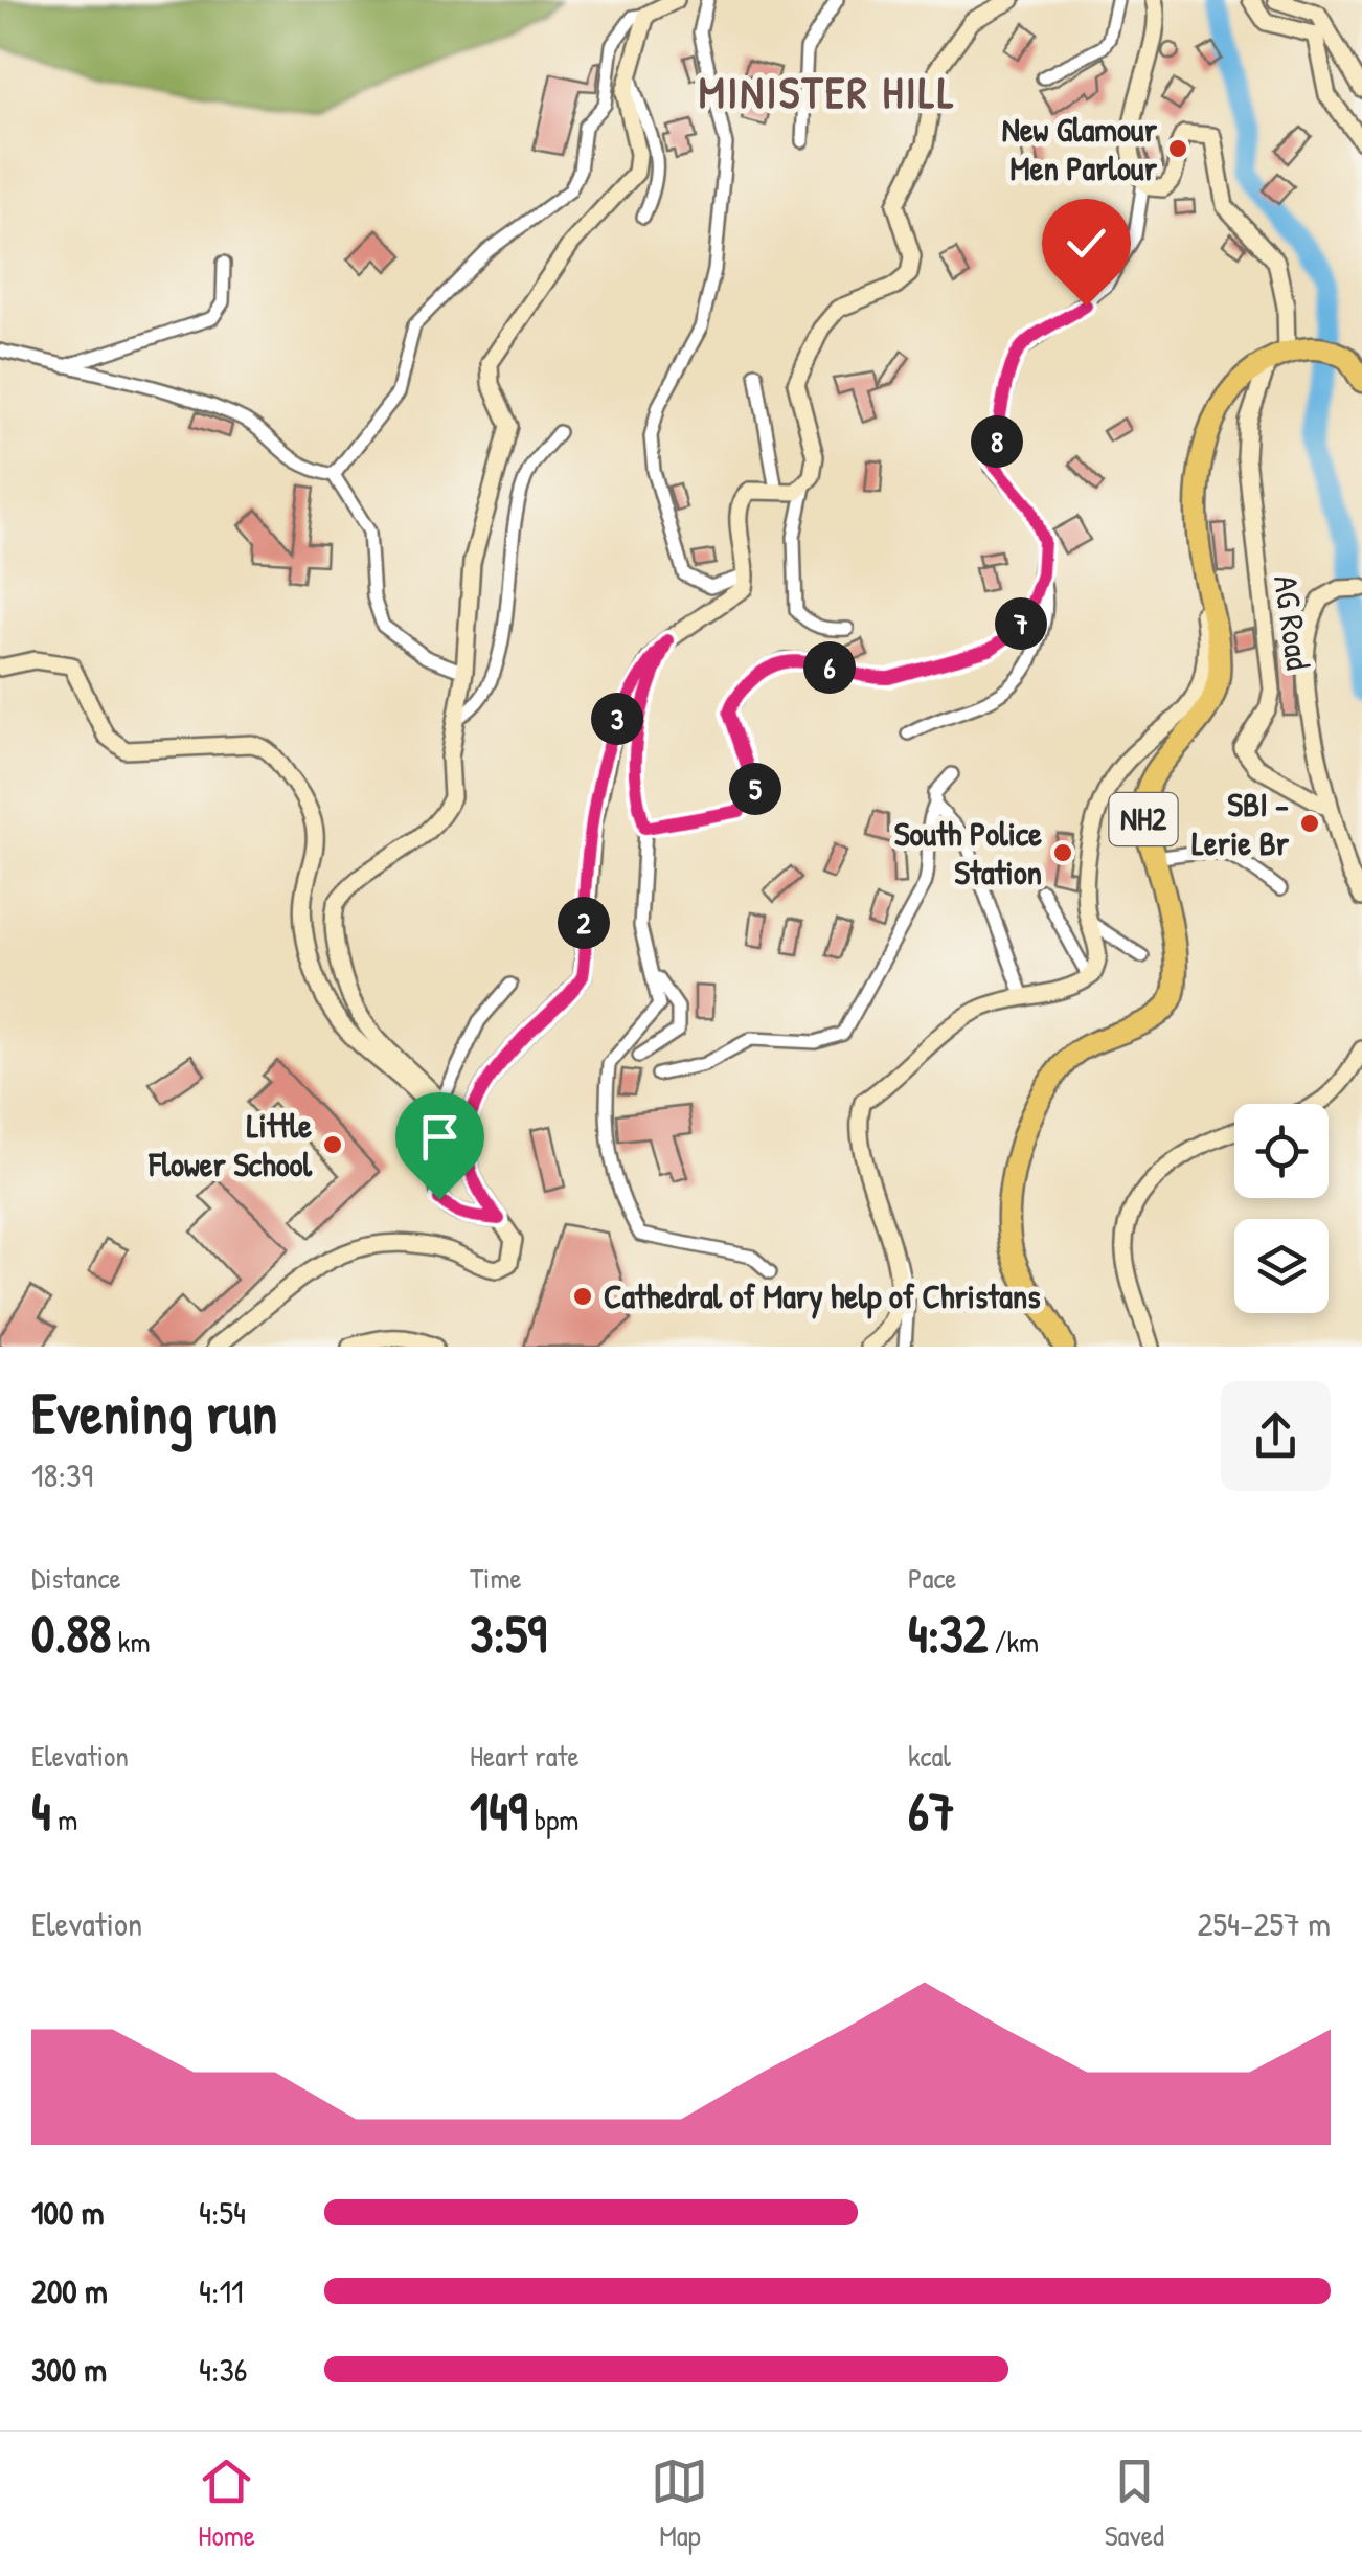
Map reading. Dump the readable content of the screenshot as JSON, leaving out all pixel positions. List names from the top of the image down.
{
  "streets": {
    "highway": ["NH2"],
    "main road": ["AG Road"]
  },
  "crossings": [
    ["AG Road", "NH2"]
  ],
  "districts": ["MINISTER HILL"],
  "places": [
    "New Glamour Men Parlour",
    "SBI - Lerie Br",
    "South Police Station",
    "Little Flower School",
    "Cathedral of Mary help of Christans"
  ],
  "page": {
    "pins": [
      "8",
      "7",
      "6",
      "3",
      "5",
      "2"
    ],
    "heading": ["Evening run", "18:39"],
    "stats": [
      ["Distance", "0.88 km"],
      ["Time", "3:59"],
      ["Pace", "4:32 /km"],
      ["Elevation", "4 m"],
      ["Heart rate", "149 bpm"],
      ["kcal", "67"]
    ],
    "chart": ["Elevation", "254–257 m"],
    "list": [
      {
        "name": "100 m",
        "note": "4:54"
      },
      {
        "name": "200 m",
        "note": "4:11"
      },
      {
        "name": "300 m",
        "note": "4:36"
      }
    ],
    "tabs": ["Home", "Map", "Saved"]
  }
}
